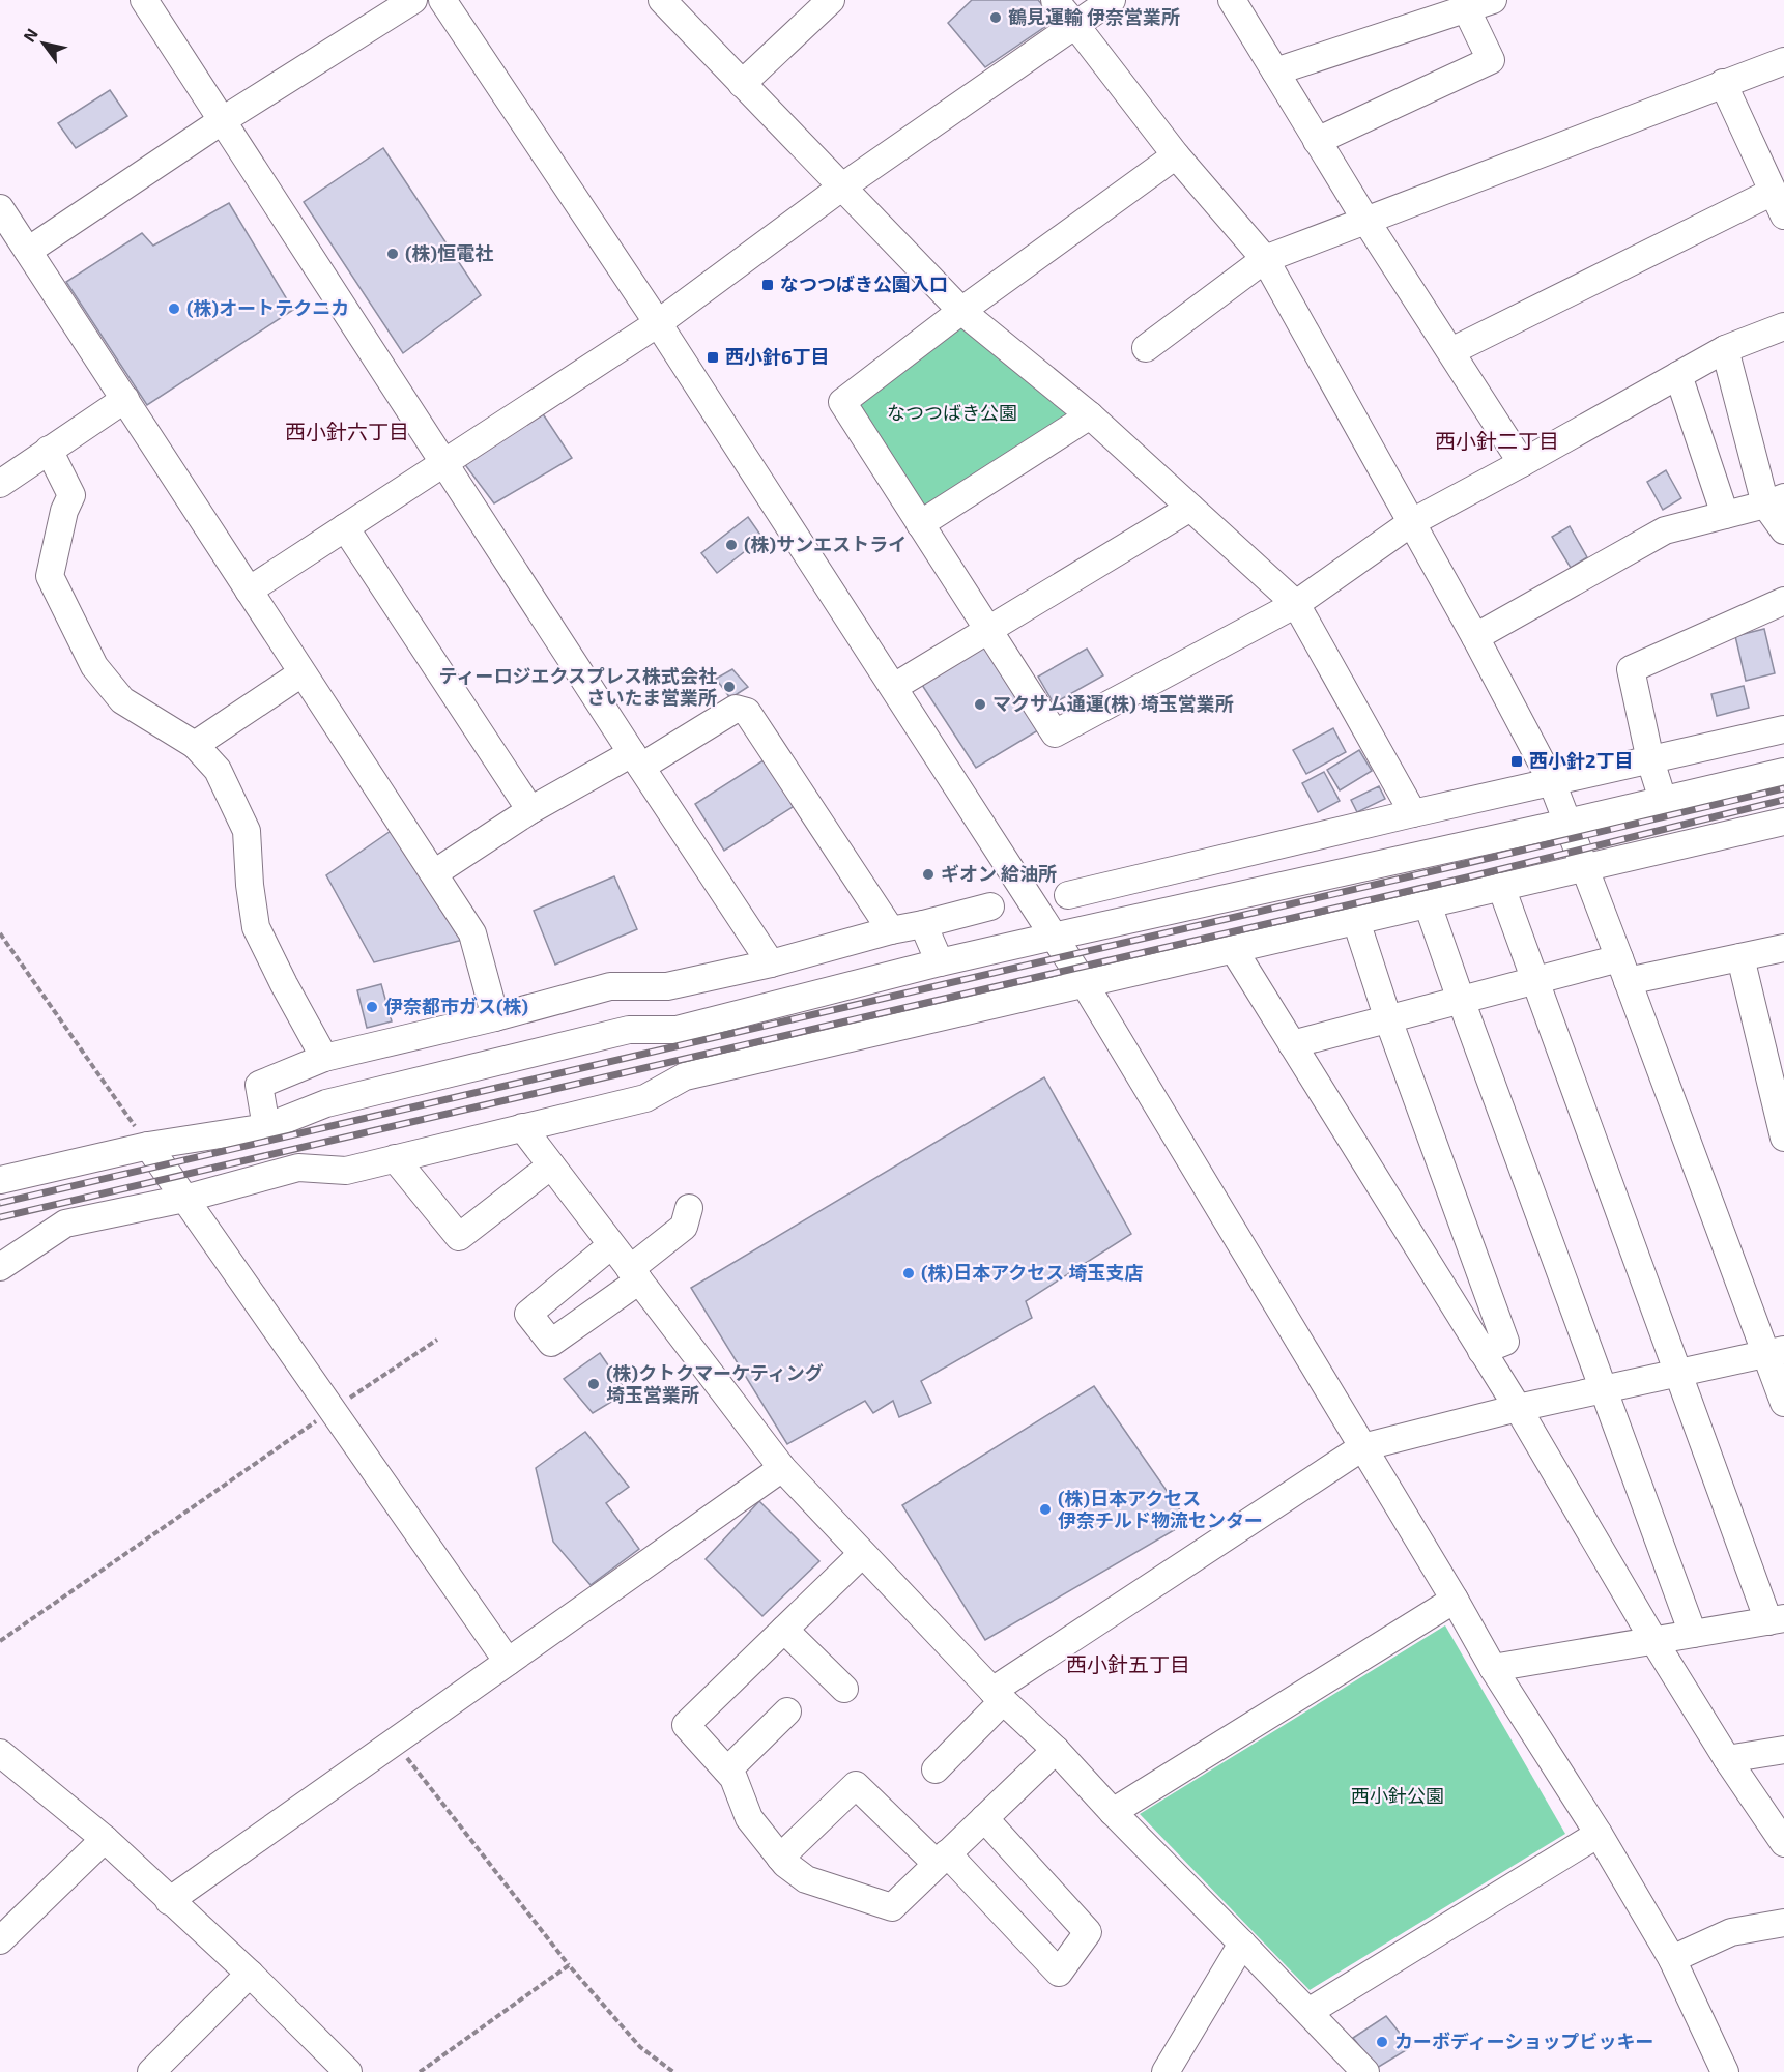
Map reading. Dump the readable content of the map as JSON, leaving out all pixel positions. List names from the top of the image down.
{
  "districts": ["西小針六丁目", "西小針二丁目", "西小針五丁目"],
  "parks": ["なつつばき公園", "西小針公園"],
  "places": {
    "other": [
      "鶴見運輸 伊奈営業所",
      "(株)恒電社",
      "(株)オートテクニカ",
      "(株)サンエストライ",
      "ティーロジエクスプレス株式会社 さいたま営業所",
      "マクサム通運(株) 埼玉営業所",
      "ギオン 給油所",
      "伊奈都市ガス(株)",
      "(株)日本アクセス 埼玉支店",
      "(株)クトクマーケティング 埼玉営業所",
      "(株)日本アクセス 伊奈チルド物流センター",
      "カーボディーショップビッキー"
    ],
    "transit": ["なつつばき公園入口", "西小針6丁目", "西小針2丁目"]
  },
  "north": "top left"
}
